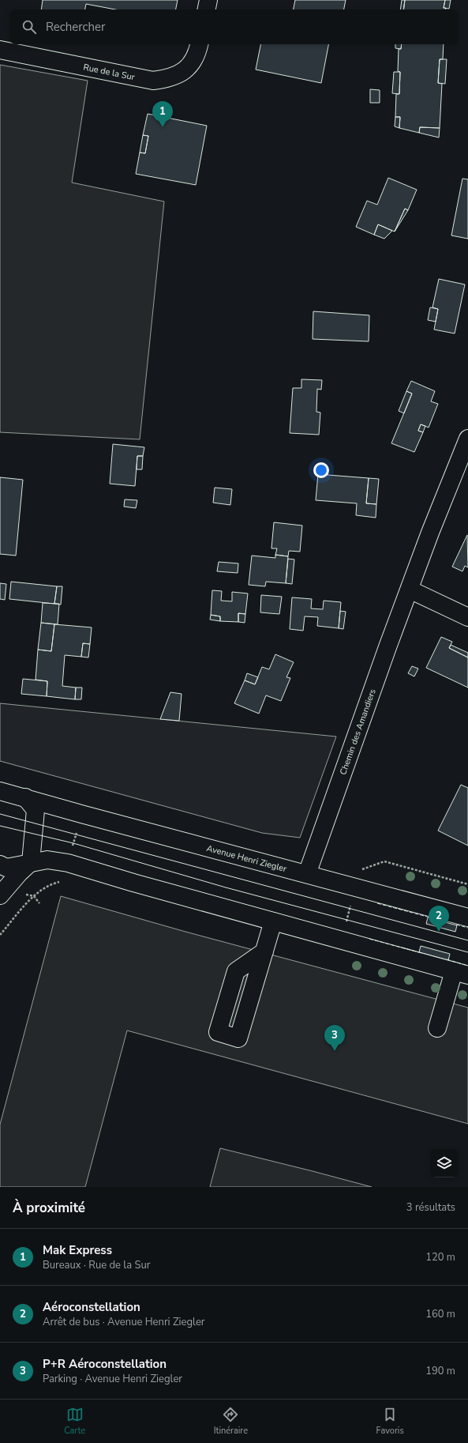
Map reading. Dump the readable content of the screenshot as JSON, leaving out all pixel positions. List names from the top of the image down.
{
  "streets": {
    "street": ["Rue de la Sur", "Chemin des Amandiers", "Avenue Henri Ziegler"]
  },
  "crossings": [
    ["Chemin des Amandiers", "Avenue Henri Ziegler"]
  ],
  "page": {
    "search": "Rechercher",
    "pins": ["1", "2", "3"],
    "heading": ["À proximité", "3 résultats"],
    "list": [
      {
        "mark": "1",
        "name": "Mak Express",
        "note": "Bureaux · Rue de la Sur",
        "value": "120 m"
      },
      {
        "mark": "2",
        "name": "Aéroconstellation",
        "note": "Arrêt de bus · Avenue Henri Ziegler",
        "value": "160 m"
      },
      {
        "mark": "3",
        "name": "P+R Aéroconstellation",
        "note": "Parking · Avenue Henri Ziegler",
        "value": "190 m"
      }
    ],
    "nav": ["Carte", "Itinéraire", "Favoris"]
  }
}
